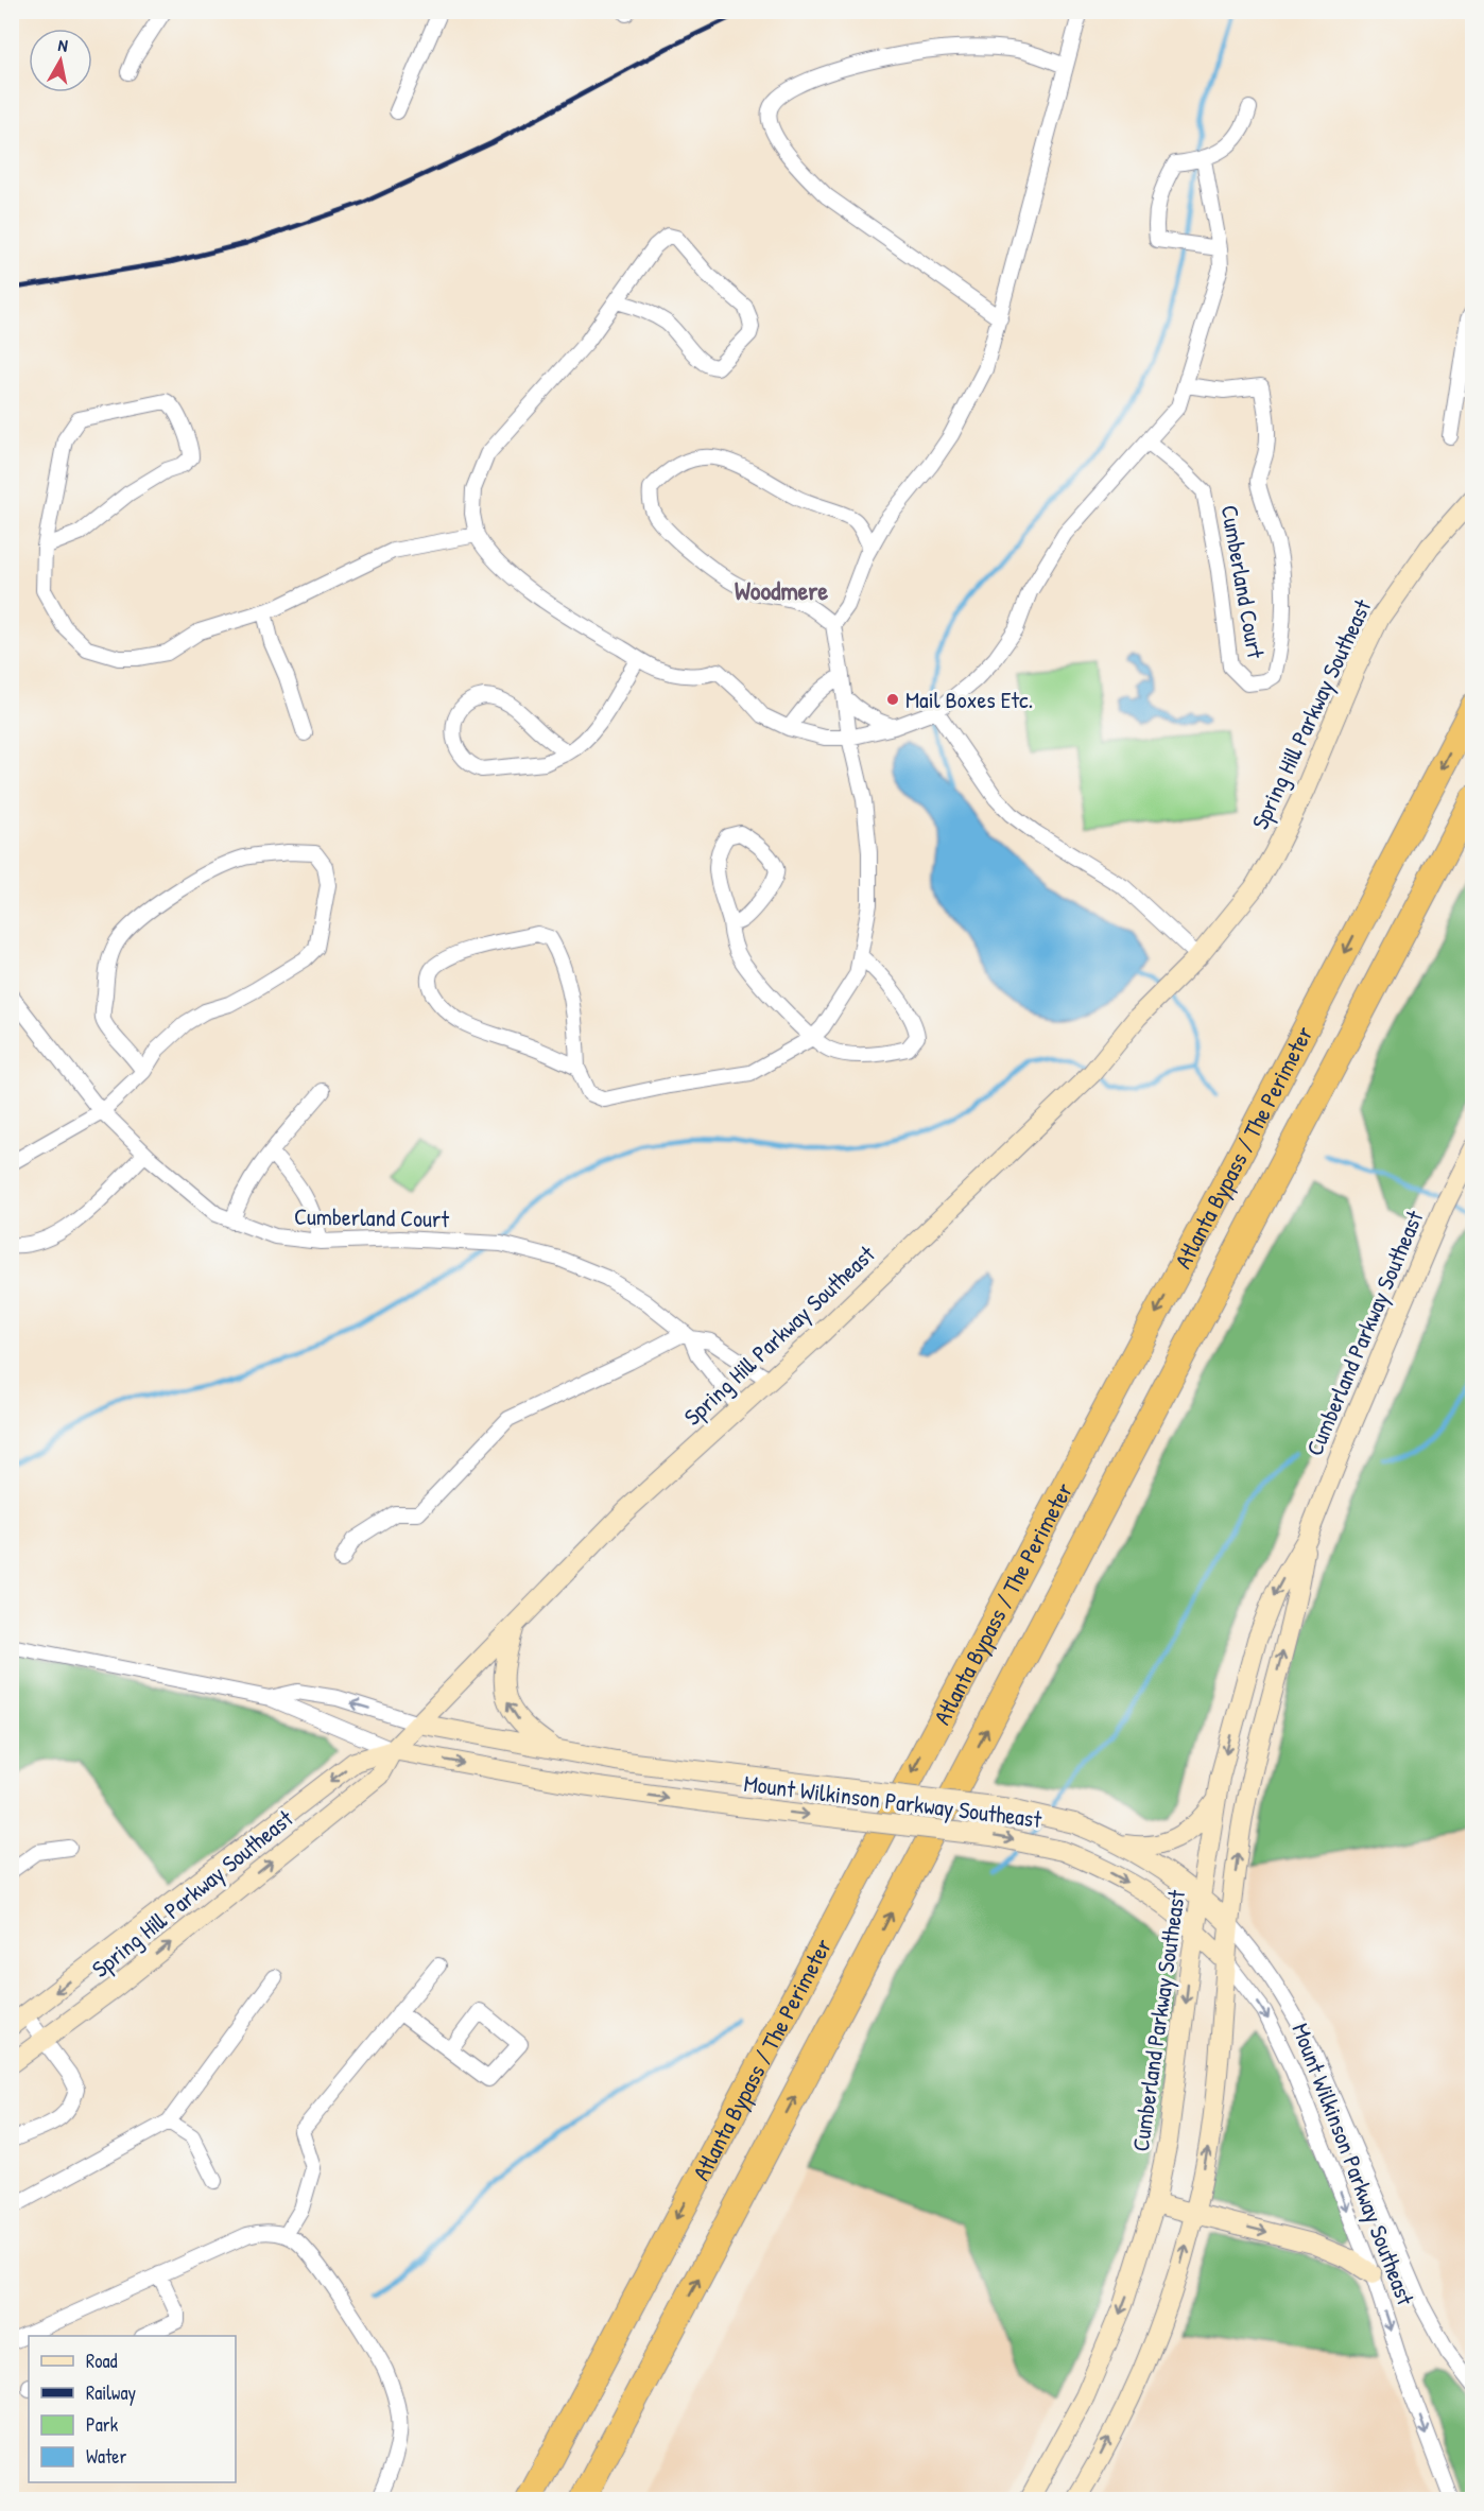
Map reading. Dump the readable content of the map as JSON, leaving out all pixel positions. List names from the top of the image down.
{
  "streets": {
    "highway": ["Atlanta Bypass / The Perimeter"],
    "street": [
      "Cumberland Court",
      "Spring Hill Parkway Southeast",
      "Cumberland Parkway Southeast",
      "Mount Wilkinson Parkway Southeast"
    ]
  },
  "crossings": [
    ["Cumberland Court", "Spring Hill Parkway Southeast"],
    ["Spring Hill Parkway Southeast", "Mount Wilkinson Parkway Southeast"],
    ["Cumberland Parkway Southeast", "Mount Wilkinson Parkway Southeast"]
  ],
  "districts": ["Woodmere"],
  "places": ["Mail Boxes Etc."],
  "legend": [
    "Road",
    "Railway",
    "Park",
    "Water"
  ],
  "north": "top"
}
